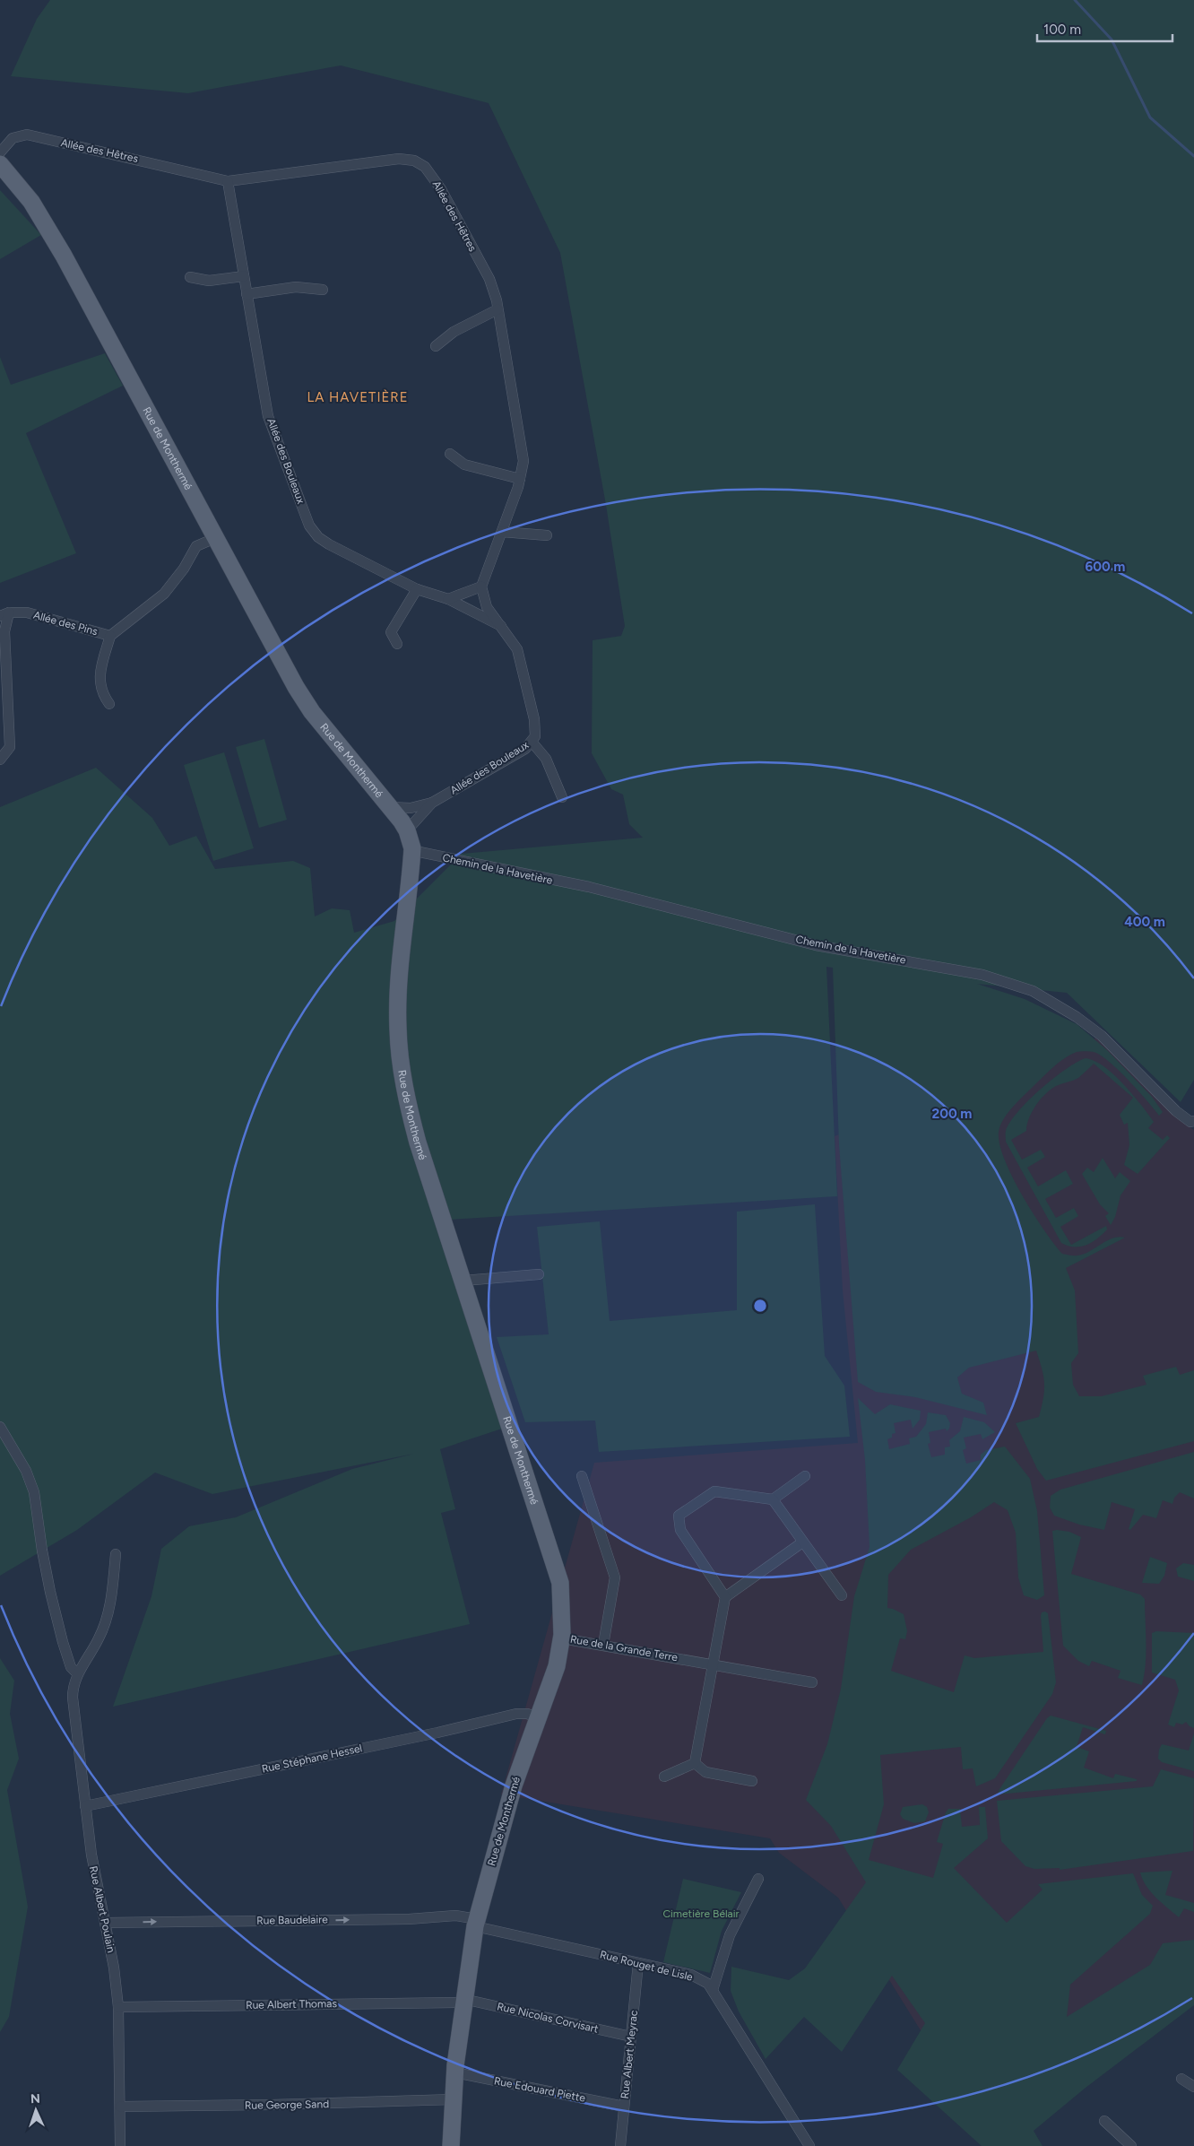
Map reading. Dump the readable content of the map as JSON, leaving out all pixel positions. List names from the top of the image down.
{
  "streets": {
    "main road": ["Rue de Monthermé"],
    "street": [
      "Allée des Hêtres",
      "Allée des Bouleaux",
      "Allée des Pins",
      "Chemin de la Havetière",
      "Rue de la Grande Terre",
      "Rue Stéphane Hessel",
      "Rue Albert Poulain",
      "Rue Baudelaire",
      "Rue Rouget de Lisle",
      "Rue Albert Thomas",
      "Rue Nicolas Corvisart",
      "Rue Albert Meyrac",
      "Rue Edouard Piette",
      "Rue George Sand"
    ]
  },
  "crossings": [
    ["Allée des Hêtres", "Allée des Bouleaux"],
    ["Rue de Monthermé", "Allée des Bouleaux"],
    ["Rue de Monthermé", "Allée des Pins"],
    ["Rue de Monthermé", "Chemin de la Havetière"],
    ["Rue de Monthermé", "Rue de la Grande Terre"],
    ["Rue de Monthermé", "Rue Stéphane Hessel"],
    ["Rue de Monthermé", "Rue Baudelaire"],
    ["Rue de Monthermé", "Rue Rouget de Lisle"],
    ["Rue de Monthermé", "Rue Albert Thomas"],
    ["Rue de Monthermé", "Rue Nicolas Corvisart"],
    ["Rue de Monthermé", "Rue Edouard Piette"],
    ["Rue de Monthermé", "Rue George Sand"],
    ["Rue Stéphane Hessel", "Rue Albert Poulain"],
    ["Rue Albert Poulain", "Rue Baudelaire"],
    ["Rue Albert Poulain", "Rue Albert Thomas"],
    ["Rue Albert Poulain", "Rue George Sand"],
    ["Rue Baudelaire", "Rue Rouget de Lisle"],
    ["Rue Rouget de Lisle", "Rue Albert Meyrac"],
    ["Rue Albert Thomas", "Rue Nicolas Corvisart"],
    ["Rue Nicolas Corvisart", "Rue Albert Meyrac"],
    ["Rue Albert Meyrac", "Rue Edouard Piette"]
  ],
  "one_way": ["Rue Baudelaire"],
  "districts": ["LA HAVETIÈRE"],
  "parks": ["Cimetière Bélair"],
  "scale_bar": "100 m",
  "north": "top",
  "rings": ["600 m", "400 m", "200 m"]
}
